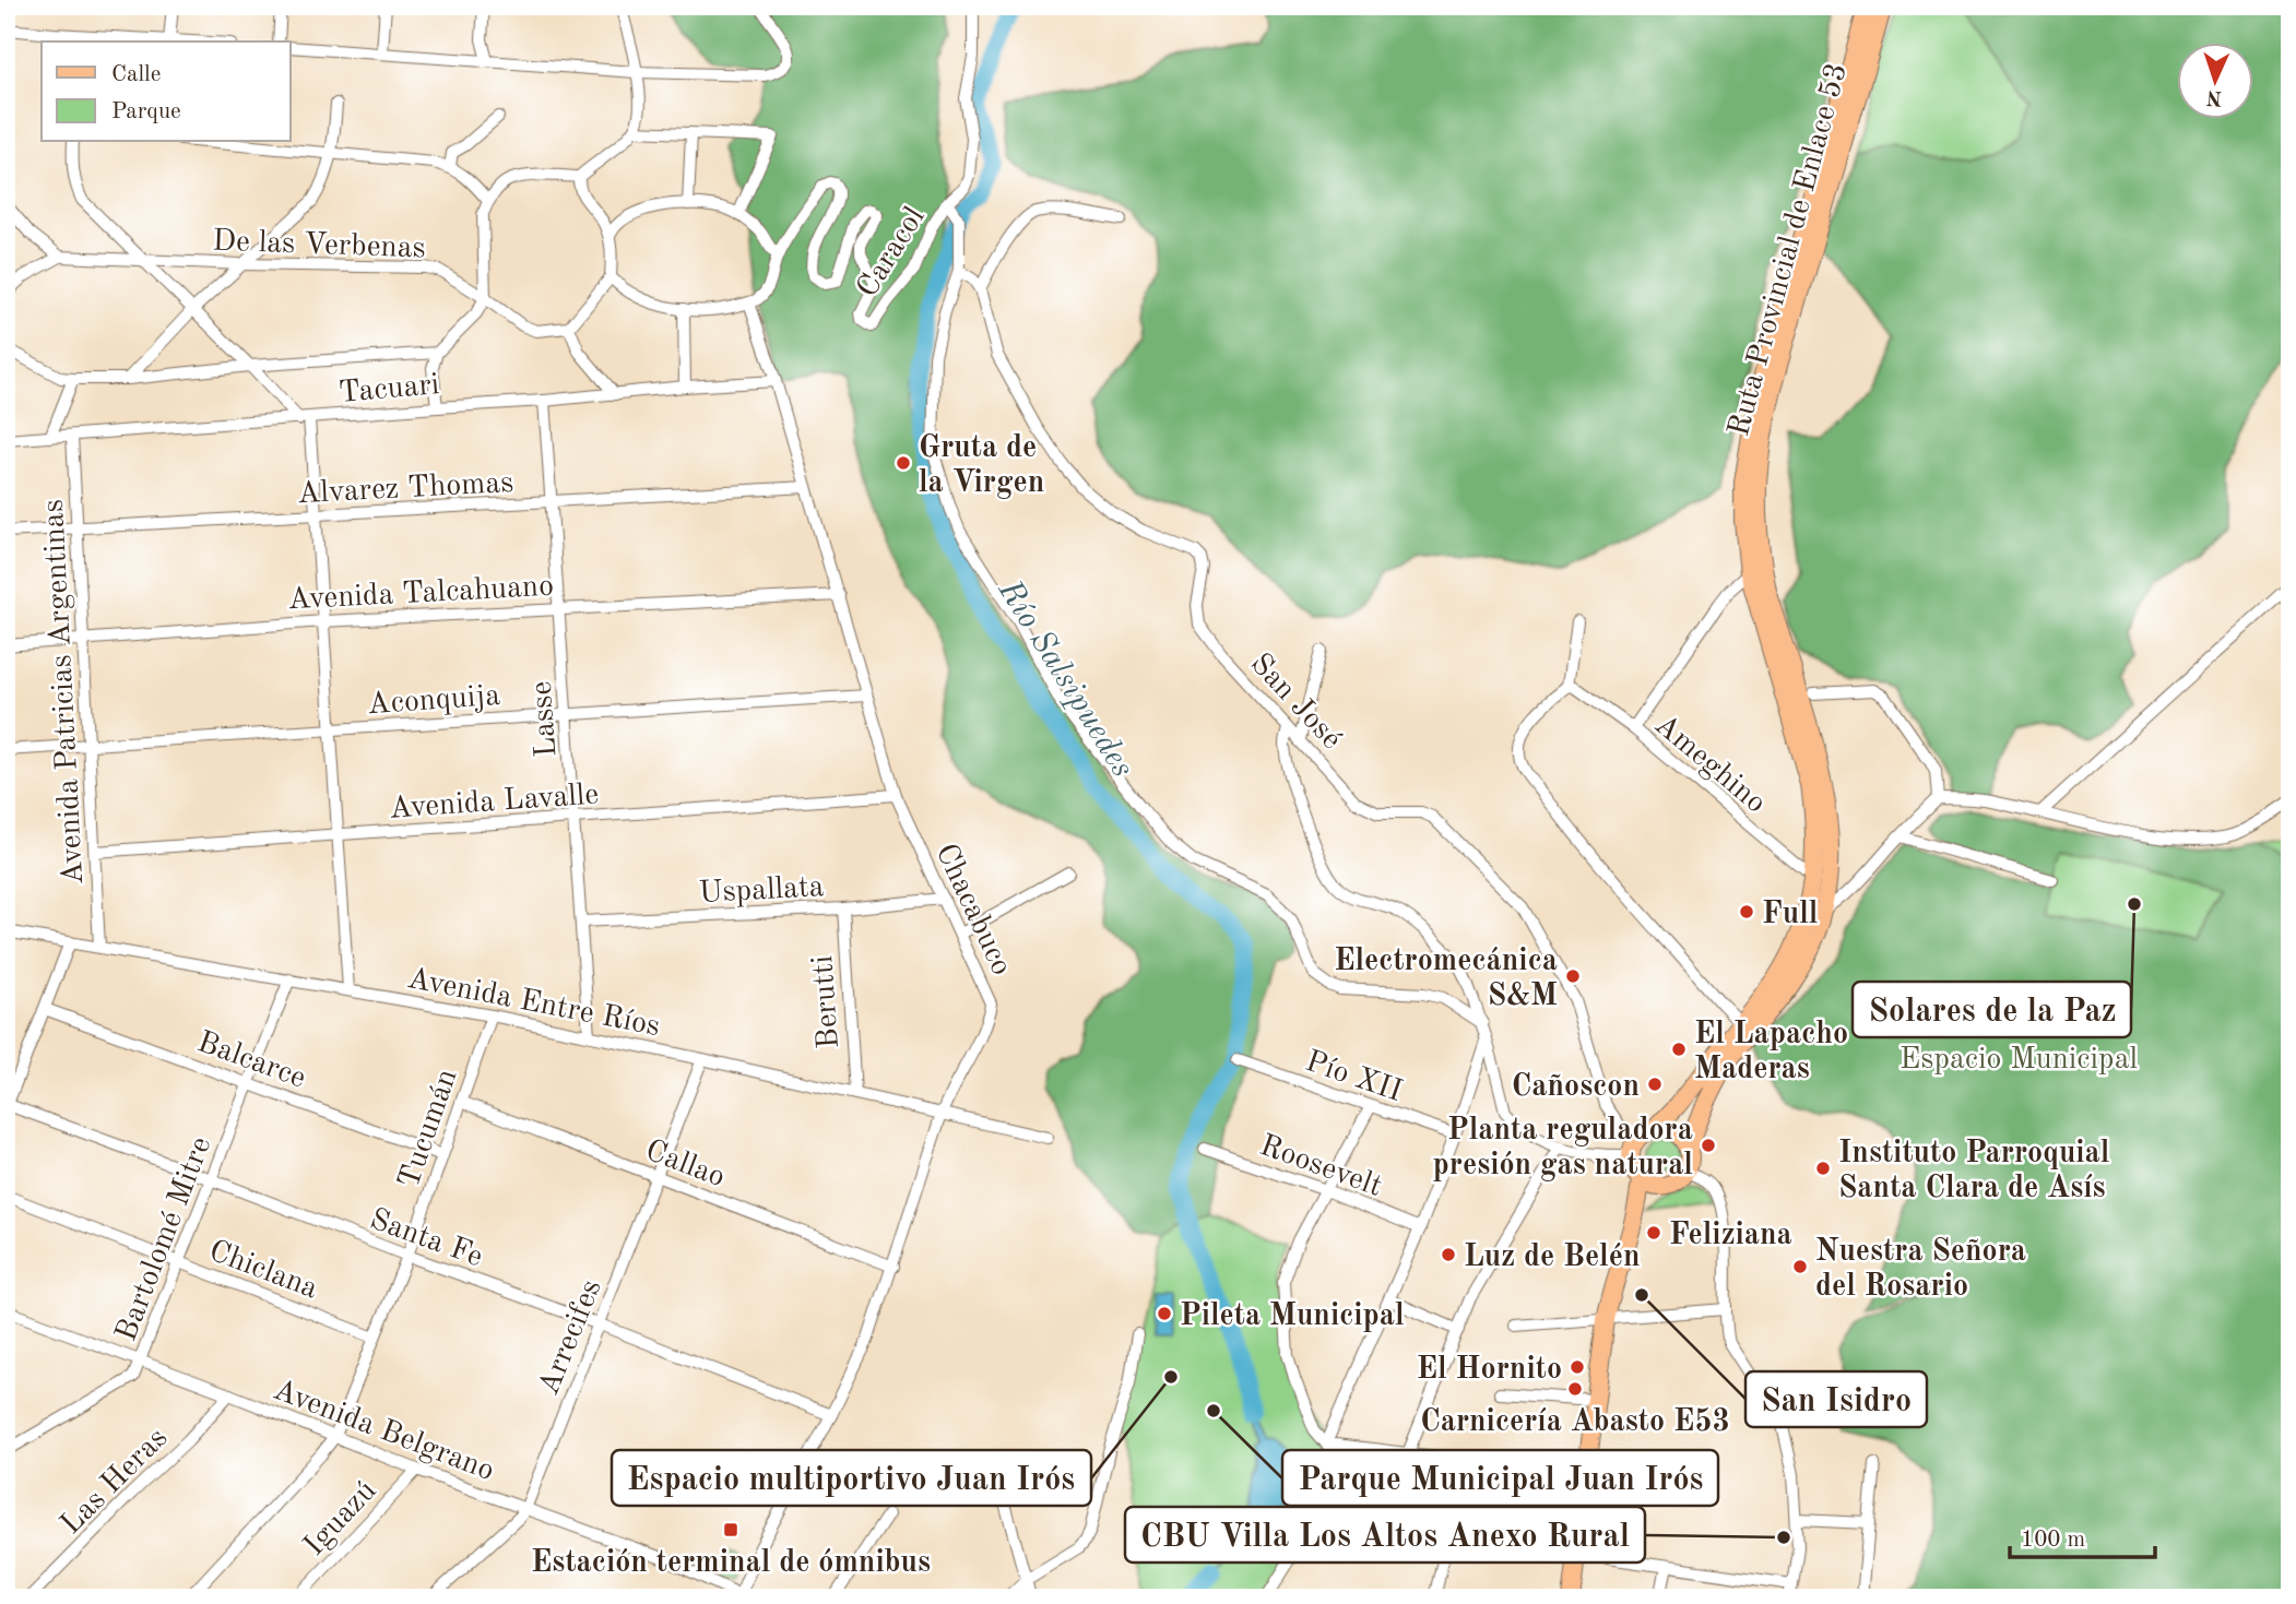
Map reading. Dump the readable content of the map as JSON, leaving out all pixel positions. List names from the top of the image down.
{
  "streets": {
    "main road": ["Ruta Provincial de Enlace 53"],
    "street": [
      "De las Verbenas",
      "Caracol",
      "Tacuari",
      "Alvarez Thomas",
      "Avenida Talcahuano",
      "Avenida Patricias Argentinas",
      "Aconquija",
      "San José",
      "Lasse",
      "Ameghino",
      "Avenida Lavalle",
      "Uspallata",
      "Chacabuco",
      "Avenida Entre Ríos",
      "Berutti",
      "Balcarce",
      "Pío XII",
      "Tucumán",
      "Callao",
      "Roosevelt",
      "Santa Fe",
      "Bartolomé Mitre",
      "Chiclana",
      "Arrecifes",
      "Avenida Belgrano",
      "Las Heras",
      "Iguazú"
    ]
  },
  "crossings": [
    ["Ruta Provincial de Enlace 53", "San José"],
    ["Ruta Provincial de Enlace 53", "Ameghino"],
    ["Caracol", "Chacabuco"],
    ["Tacuari", "Avenida Patricias Argentinas"],
    ["Tacuari", "Lasse"],
    ["Tacuari", "Chacabuco"],
    ["Alvarez Thomas", "Avenida Patricias Argentinas"],
    ["Alvarez Thomas", "Lasse"],
    ["Alvarez Thomas", "Chacabuco"],
    ["Avenida Talcahuano", "Avenida Patricias Argentinas"],
    ["Avenida Talcahuano", "Lasse"],
    ["Avenida Talcahuano", "Chacabuco"],
    ["Avenida Patricias Argentinas", "Aconquija"],
    ["Avenida Patricias Argentinas", "Avenida Lavalle"],
    ["Avenida Patricias Argentinas", "Avenida Entre Ríos"],
    ["Aconquija", "Lasse"],
    ["Aconquija", "Chacabuco"],
    ["Lasse", "Avenida Lavalle"],
    ["Lasse", "Uspallata"],
    ["Lasse", "Avenida Entre Ríos"],
    ["Avenida Lavalle", "Chacabuco"],
    ["Uspallata", "Chacabuco"],
    ["Uspallata", "Berutti"],
    ["Chacabuco", "Avenida Entre Ríos"],
    ["Chacabuco", "Callao"],
    ["Chacabuco", "Santa Fe"],
    ["Chacabuco", "Avenida Belgrano"],
    ["Avenida Entre Ríos", "Berutti"],
    ["Avenida Entre Ríos", "Tucumán"],
    ["Avenida Entre Ríos", "Bartolomé Mitre"],
    ["Avenida Entre Ríos", "Arrecifes"],
    ["Balcarce", "Tucumán"],
    ["Balcarce", "Bartolomé Mitre"],
    ["Tucumán", "Callao"],
    ["Tucumán", "Santa Fe"],
    ["Tucumán", "Chiclana"],
    ["Tucumán", "Avenida Belgrano"],
    ["Callao", "Arrecifes"],
    ["Santa Fe", "Bartolomé Mitre"],
    ["Santa Fe", "Arrecifes"],
    ["Bartolomé Mitre", "Chiclana"],
    ["Bartolomé Mitre", "Avenida Belgrano"],
    ["Arrecifes", "Avenida Belgrano"],
    ["Avenida Belgrano", "Las Heras"],
    ["Avenida Belgrano", "Iguazú"]
  ],
  "water": ["Río Salsipuedes"],
  "parks": ["Espacio Municipal"],
  "places": {
    "other": [
      "Gruta de la Virgen",
      "Solares de la Paz",
      "Full",
      "Electromecánica S&M",
      "El Lapacho Maderas",
      "Cañoscon",
      "Planta reguladora presión gas natural",
      "Instituto Parroquial Santa Clara de Asís",
      "Feliziana",
      "Luz de Belén",
      "Nuestra Señora del Rosario",
      "San Isidro",
      "Pileta Municipal",
      "El Hornito",
      "Espacio multiportivo Juan Irós",
      "Carnicería Abasto E53",
      "Parque Municipal Juan Irós",
      "CBU Villa Los Altos Anexo Rural"
    ],
    "transit": ["Estación terminal de ómnibus"]
  },
  "legend": ["Calle", "Parque"],
  "scale_bar": "100 m",
  "north": "bottom"
}
